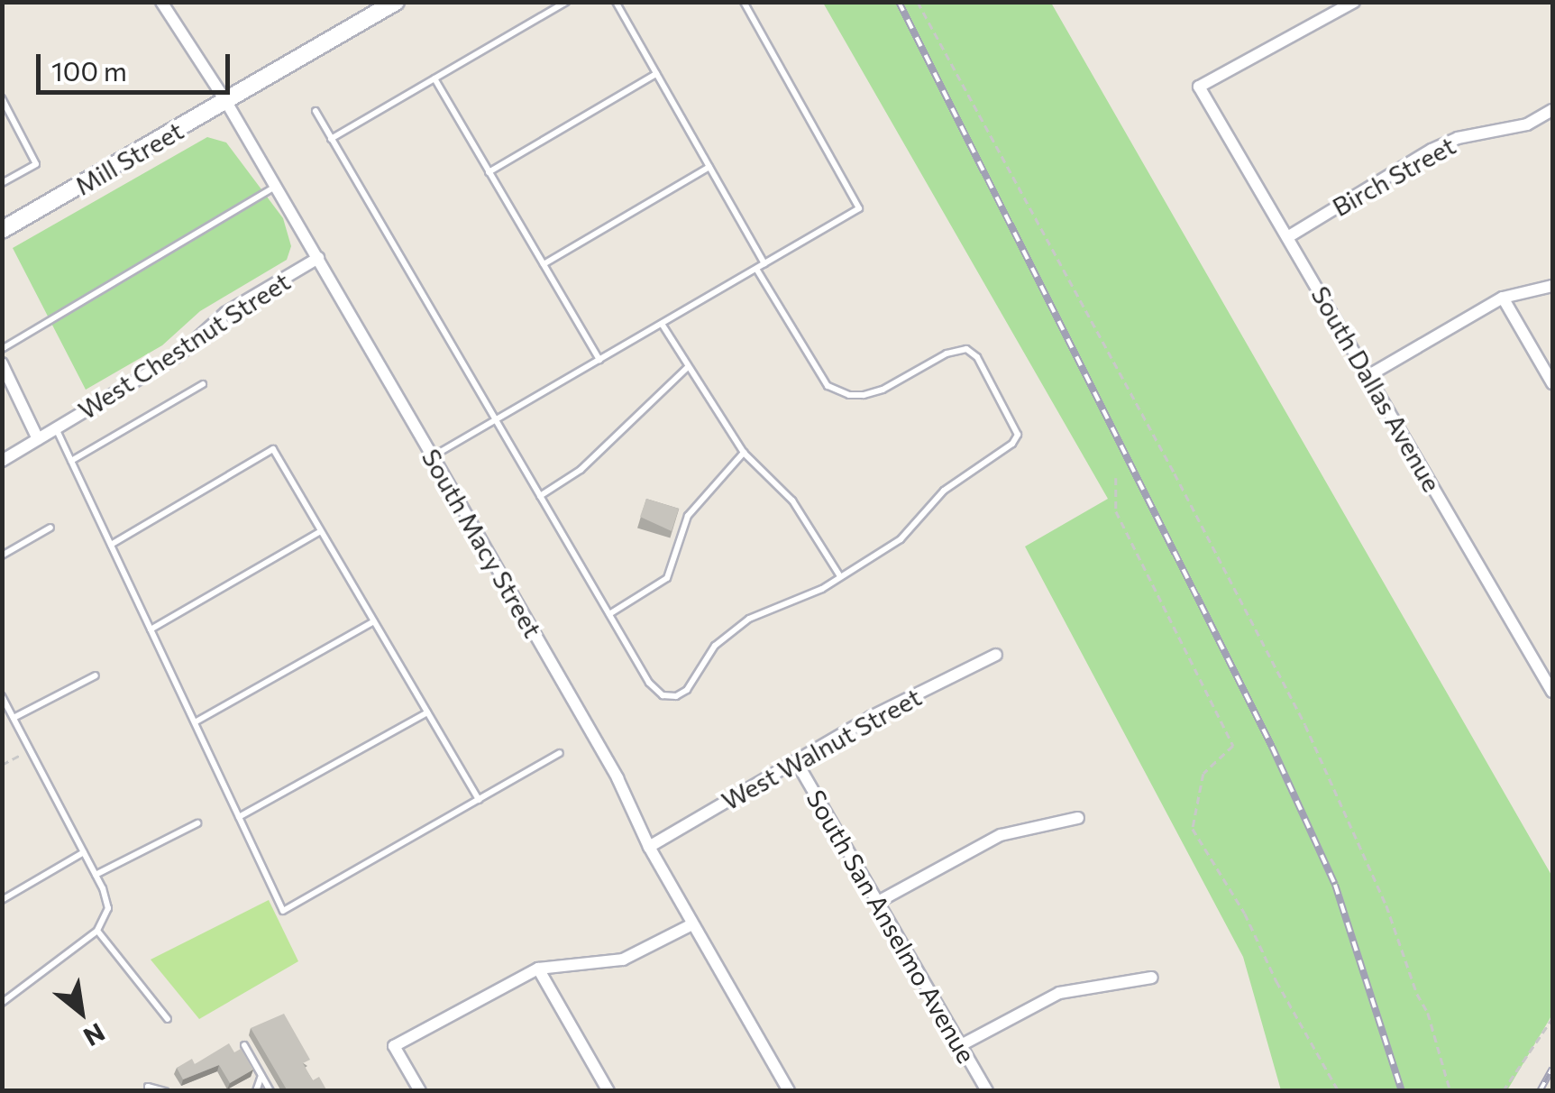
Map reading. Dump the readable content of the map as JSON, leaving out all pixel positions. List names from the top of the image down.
{
  "streets": {
    "main road": ["Mill Street"],
    "street": [
      "Birch Street",
      "West Chestnut Street",
      "South Dallas Avenue",
      "South Macy Street",
      "West Walnut Street",
      "South San Anselmo Avenue"
    ]
  },
  "crossings": [
    ["Mill Street", "South Macy Street"],
    ["Birch Street", "South Dallas Avenue"],
    ["West Chestnut Street", "South Macy Street"],
    ["South Macy Street", "West Walnut Street"],
    ["West Walnut Street", "South San Anselmo Avenue"]
  ],
  "scale_bar": "100 m",
  "north": "bottom right"
}
